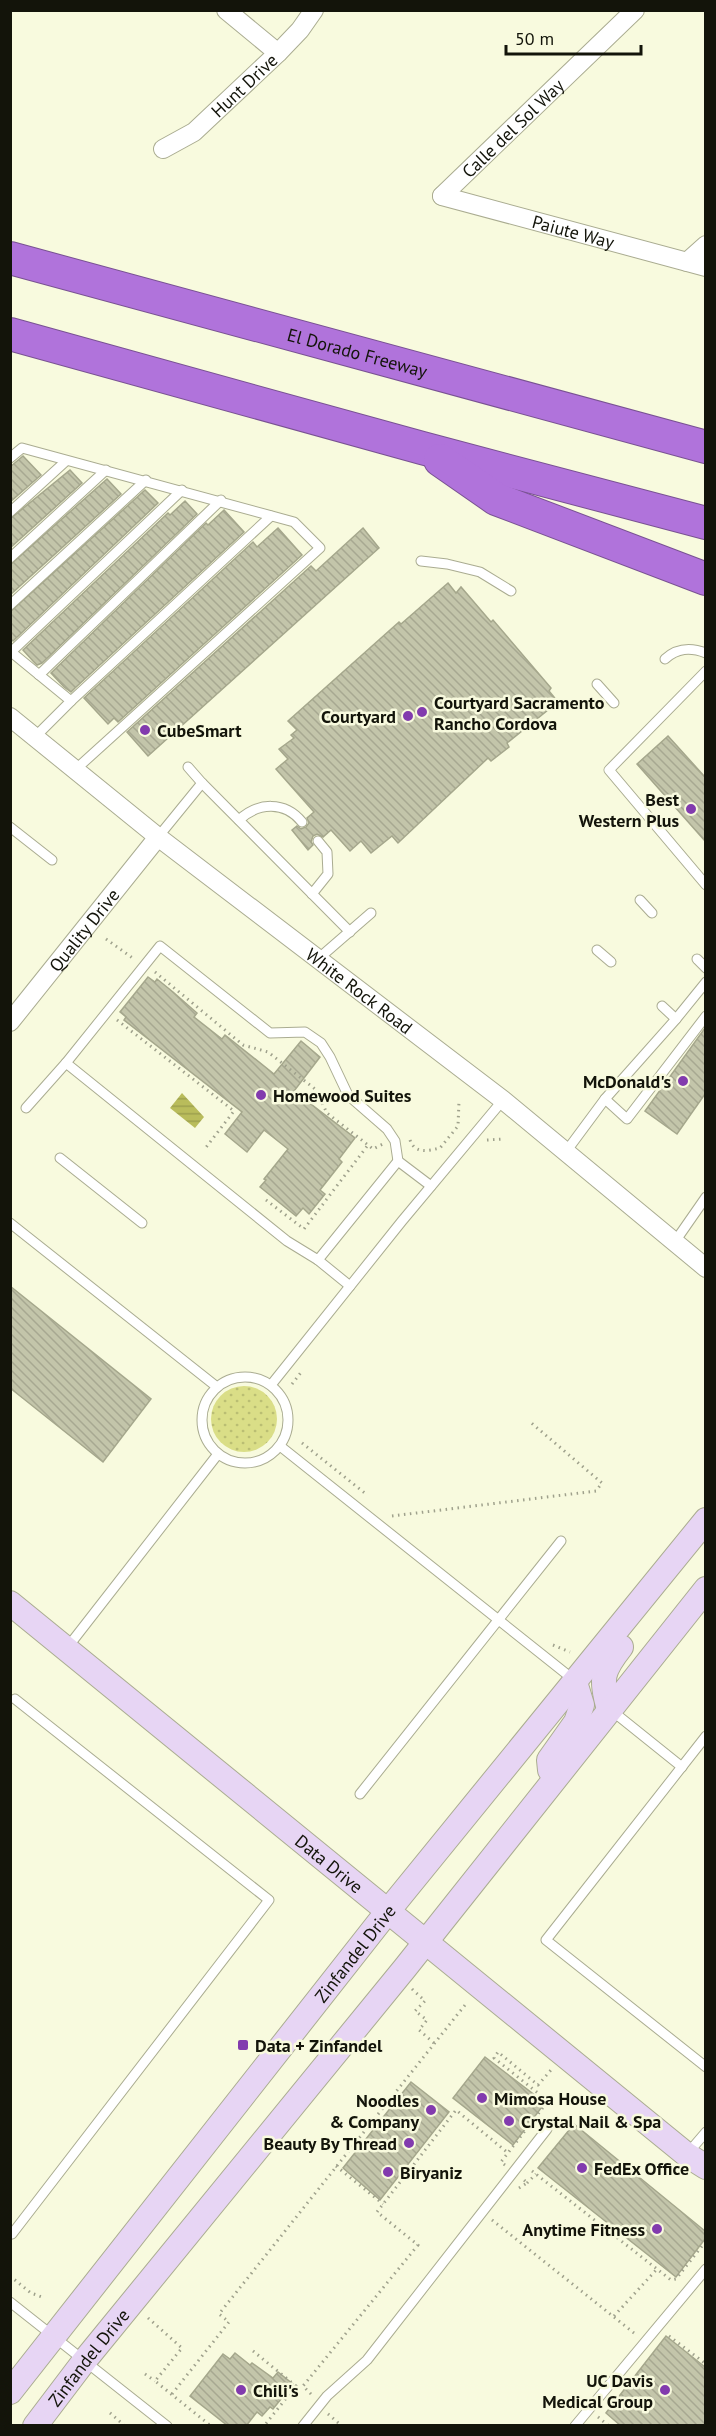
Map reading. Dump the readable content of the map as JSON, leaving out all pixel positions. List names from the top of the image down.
{
  "streets": {
    "highway": ["El Dorado Freeway"],
    "main road": ["Data Drive", "Zinfandel Drive"],
    "street": [
      "Hunt Drive",
      "Calle del Sol Way",
      "Paiute Way",
      "Quality Drive",
      "White Rock Road"
    ]
  },
  "crossings": [
    ["Calle del Sol Way", "Paiute Way"],
    ["Quality Drive", "White Rock Road"],
    ["Data Drive", "Zinfandel Drive"]
  ],
  "places": {
    "other": [
      "Courtyard Sacramento Rancho Cordova",
      "Courtyard",
      "CubeSmart",
      "Best Western Plus",
      "McDonald's",
      "Homewood Suites",
      "Mimosa House",
      "Noodles & Company",
      "Crystal Nail & Spa",
      "Beauty By Thread",
      "FedEx Office",
      "Biryaniz",
      "Anytime Fitness",
      "Chili's",
      "UC Davis Medical Group"
    ],
    "transit": ["Data + Zinfandel"]
  },
  "scale_bar": "50 m"
}
